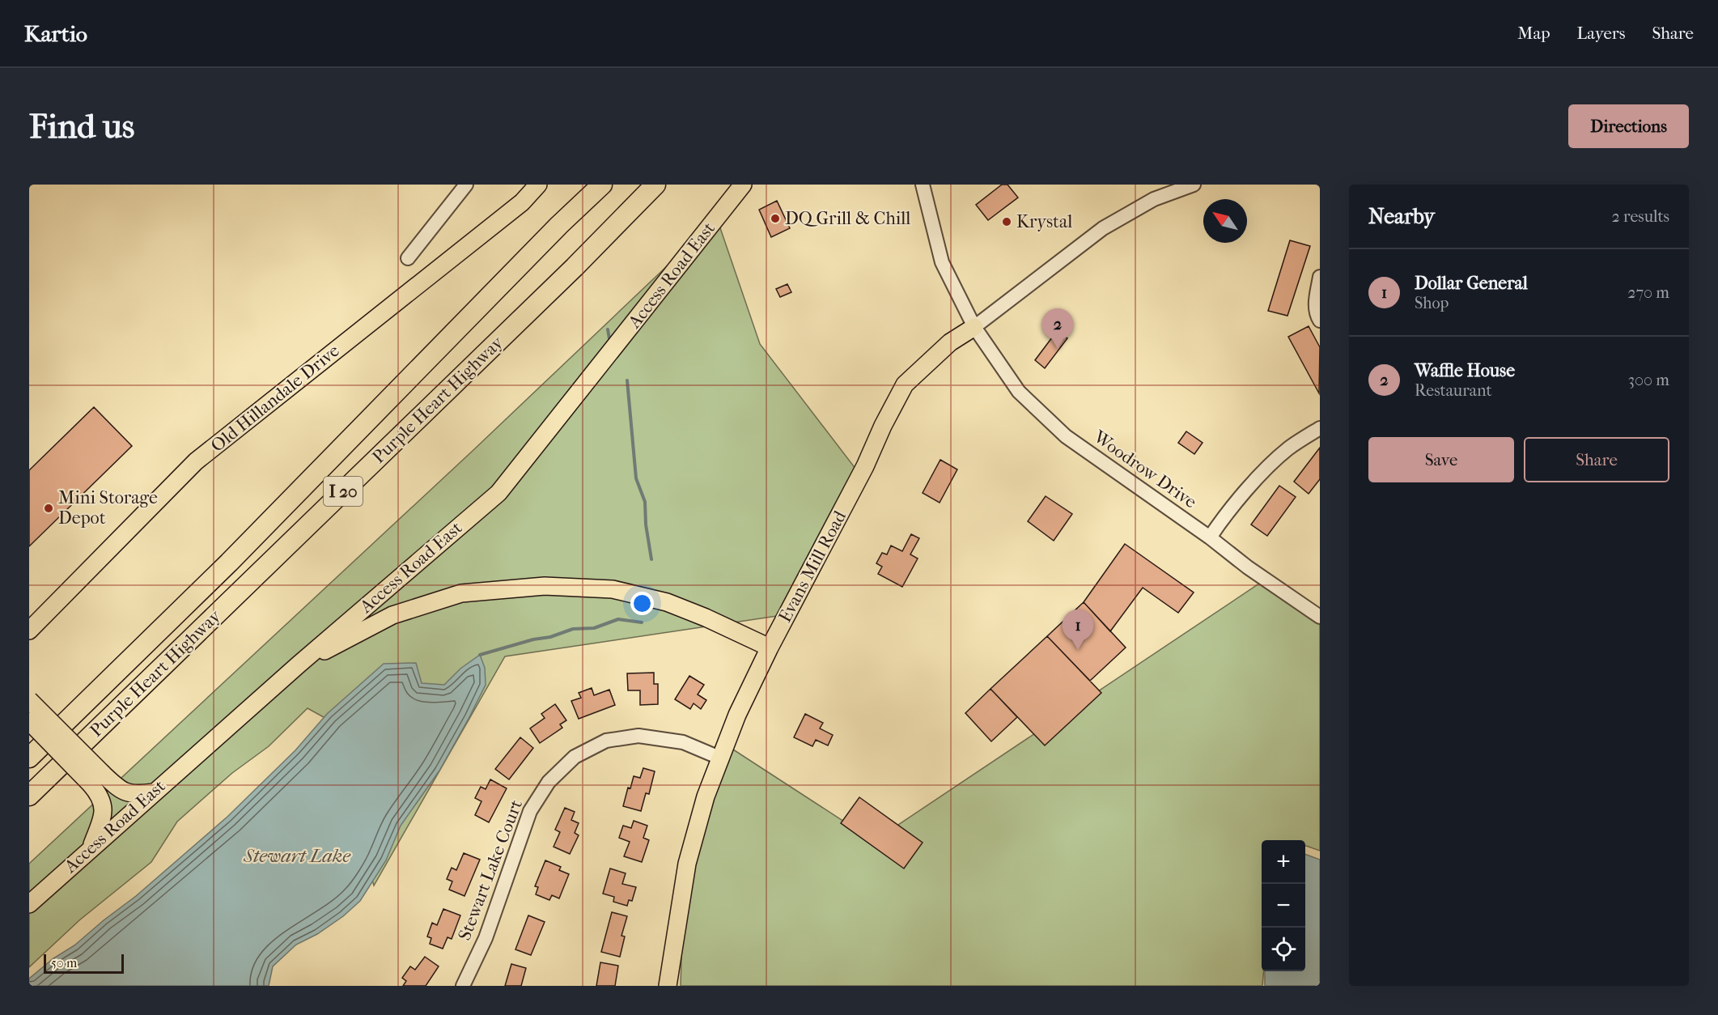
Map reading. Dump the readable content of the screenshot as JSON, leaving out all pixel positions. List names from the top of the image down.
{
  "streets": {
    "highway": ["Purple Heart Highway", "I 20"],
    "main road": ["Access Road East", "Old Hillandale Drive", "Evans Mill Road"],
    "street": ["Woodrow Drive", "Stewart Lake Court"]
  },
  "crossings": [
    ["Woodrow Drive", "Evans Mill Road"],
    ["Evans Mill Road", "Stewart Lake Court"]
  ],
  "water": ["Stewart Lake"],
  "places": ["DQ Grill & Chill", "Krystal", "Mini Storage Depot"],
  "scale_bar": "50 m",
  "north": "top left",
  "page": {
    "header": "Kartio",
    "nav": ["Map", "Layers", "Share"],
    "buttons": [
      "Directions",
      ["Save", "Share"]
    ],
    "title": "Find us",
    "heading": ["Nearby", "2 results"],
    "list": [
      {
        "mark": "1",
        "name": "Dollar General",
        "note": "Shop",
        "value": "270 m"
      },
      {
        "mark": "2",
        "name": "Waffle House",
        "note": "Restaurant",
        "value": "300 m"
      }
    ],
    "pins": ["2", "1"],
    "map_buttons": ["+", "−"],
    "scale": "50 m"
  }
}
